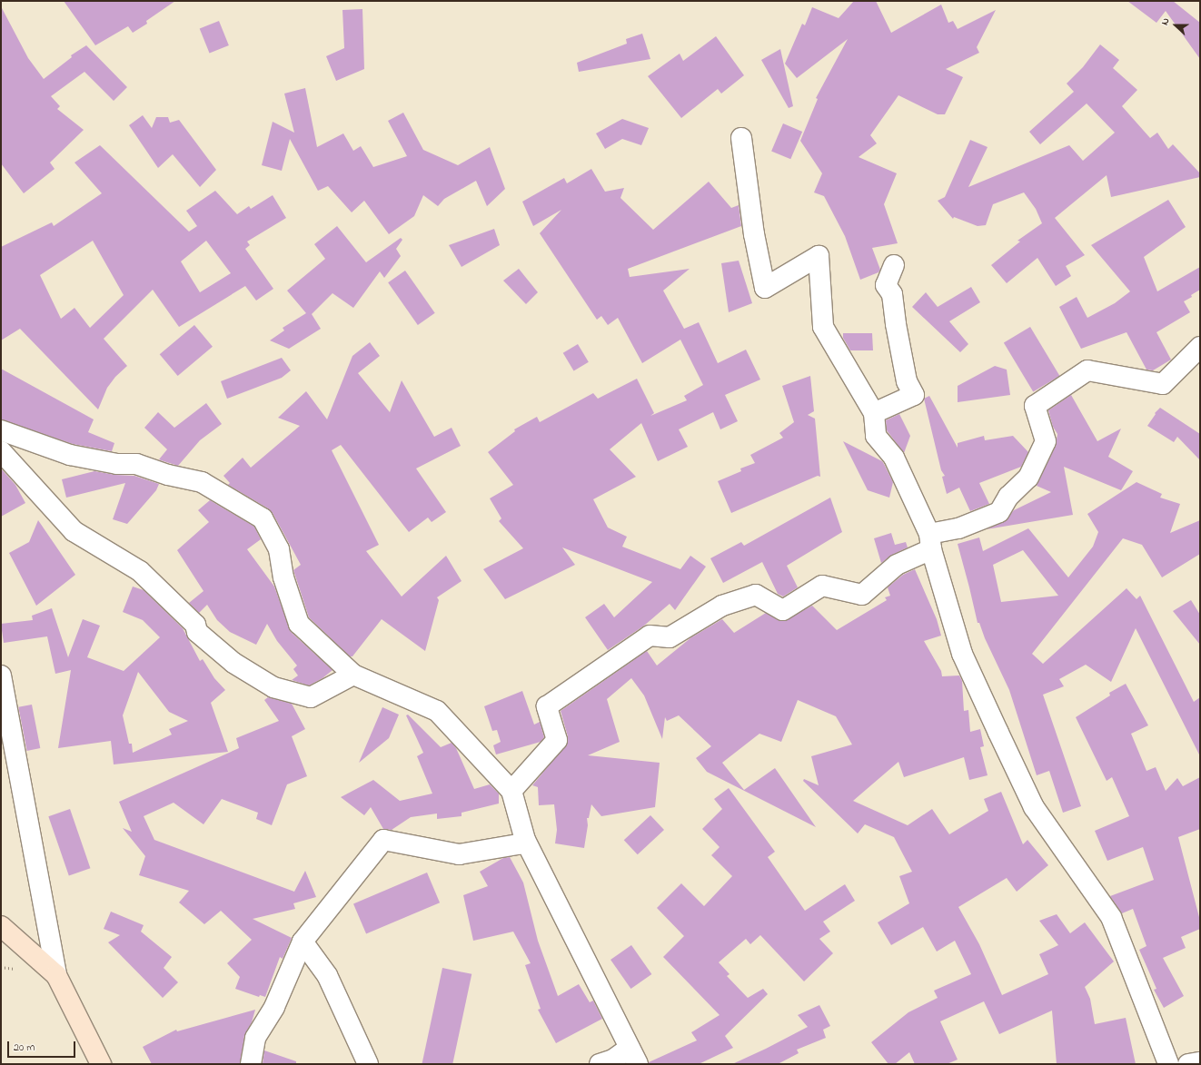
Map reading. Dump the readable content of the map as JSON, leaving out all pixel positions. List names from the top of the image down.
{
  "scale_bar": "20 m",
  "north": "left"
}
